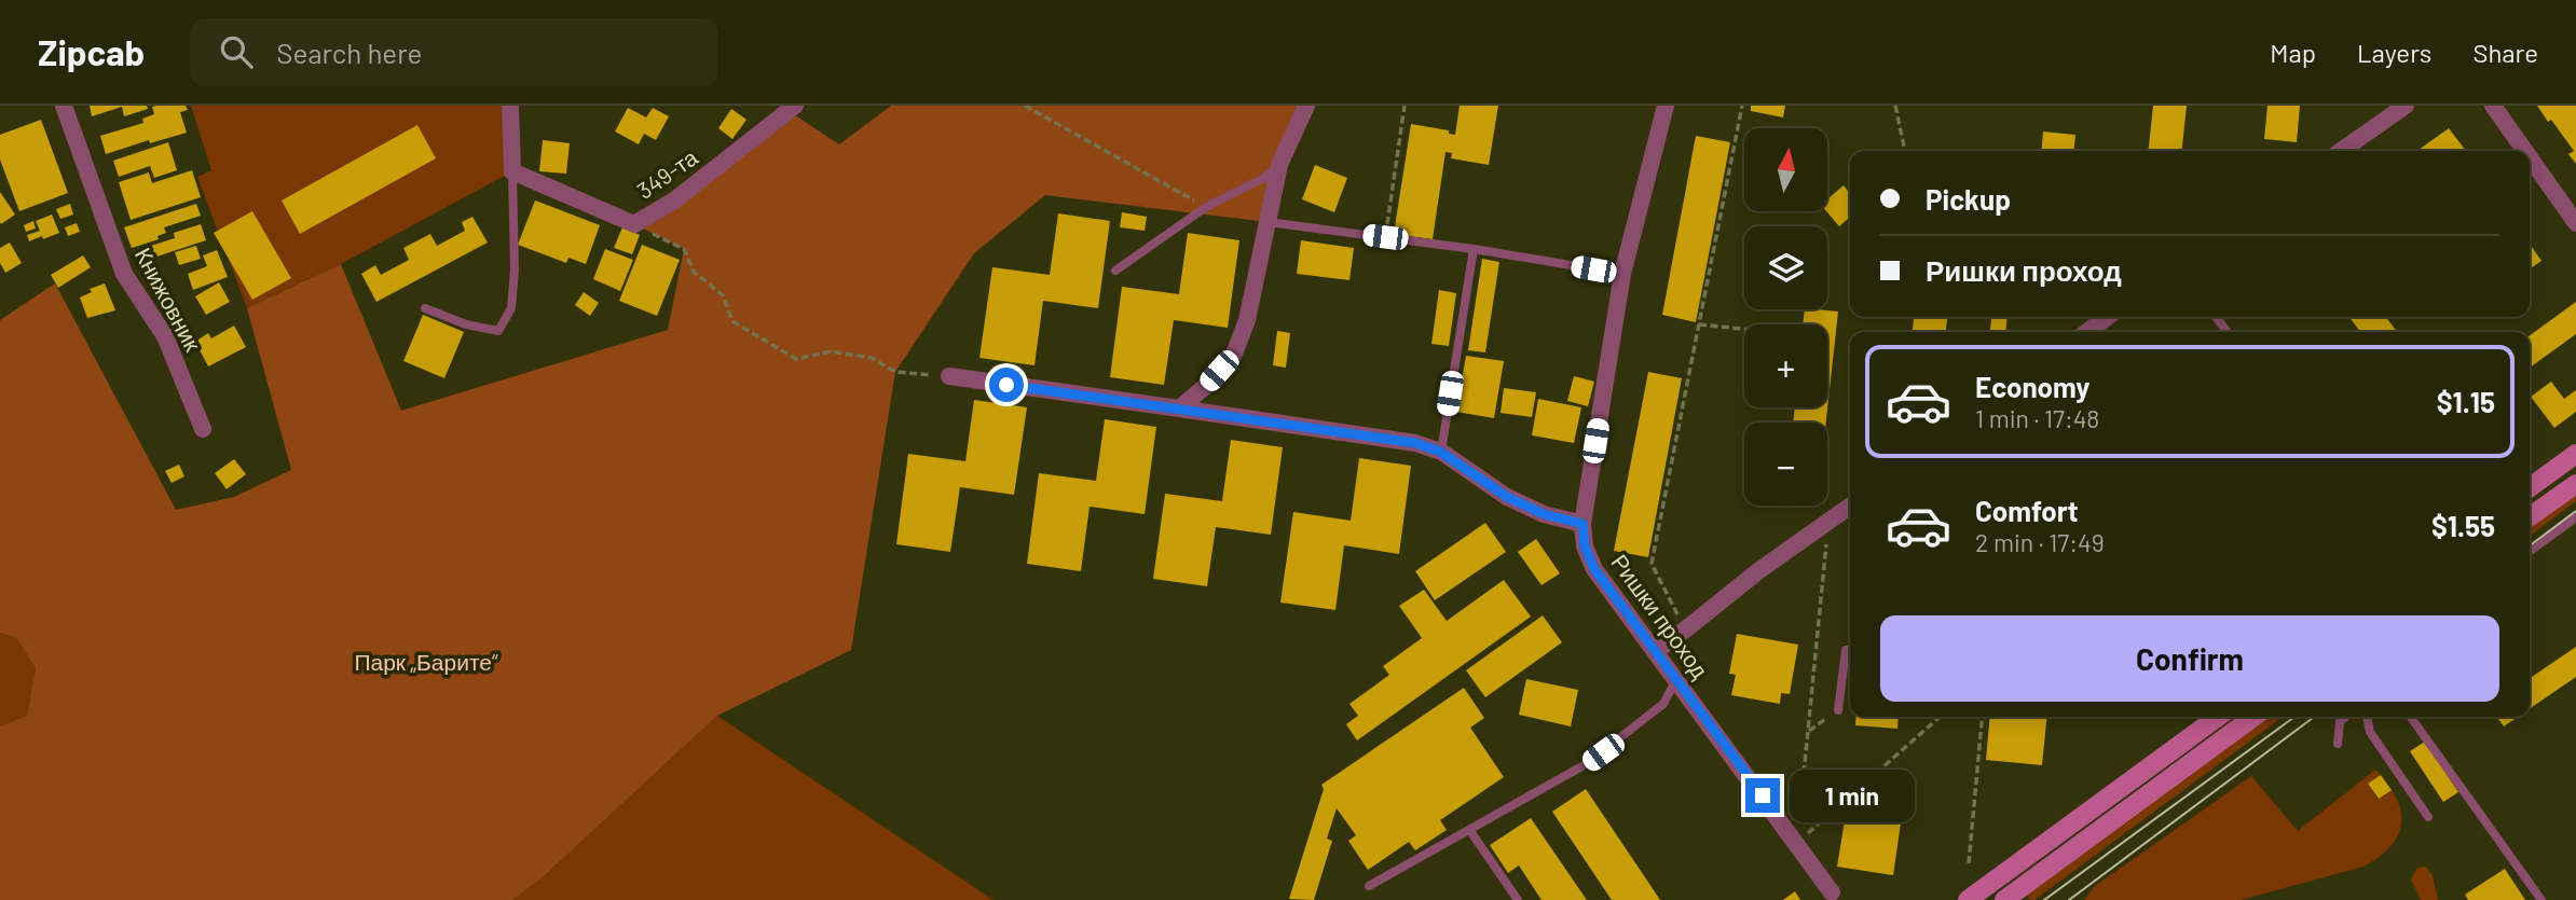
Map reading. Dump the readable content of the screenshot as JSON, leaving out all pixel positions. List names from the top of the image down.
{
  "streets": {
    "street": ["349-та", "Книжовник", "Ришки проход"]
  },
  "parks": ["Парк „Барите“"],
  "north": "top",
  "page": {
    "header": "Zipcab",
    "search": "Search here",
    "nav": ["Map", "Layers", "Share"],
    "map_buttons": ["+", "−"],
    "banner": ["Pickup", "Ришки проход"],
    "list": [
      {
        "name": "Economy",
        "note": "1 min · 17:48",
        "value": "$1.15"
      },
      {
        "name": "Comfort",
        "note": "2 min · 17:49",
        "value": "$1.55"
      }
    ],
    "buttons": "Confirm",
    "bubble": "1 min"
  }
}
